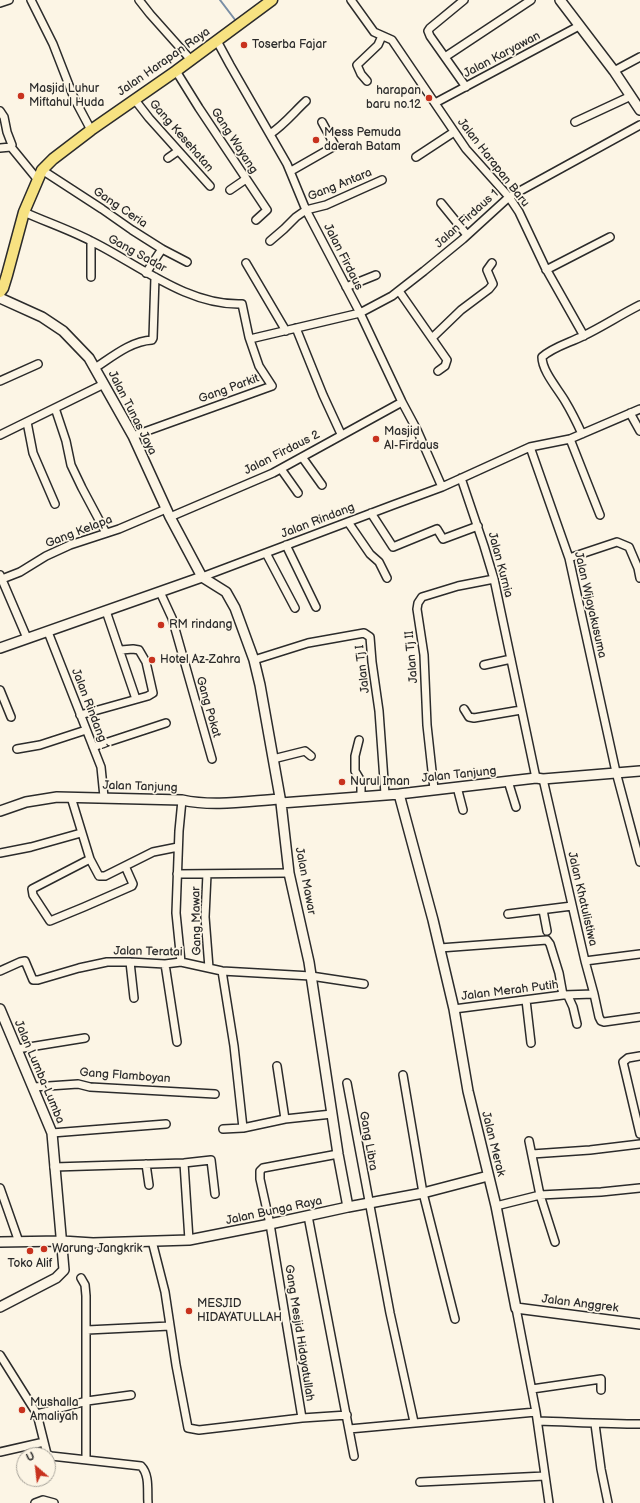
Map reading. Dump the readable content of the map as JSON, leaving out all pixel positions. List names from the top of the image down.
{
  "streets": {
    "main road": ["Jalan Harapan Raya"],
    "street": [
      "Jalan Karyawan",
      "Gang Kesehatan",
      "Gang Wayang",
      "Jalan Harapan Baru",
      "Gang Antara",
      "Gang Ceria",
      "Jalan Firdaus 1",
      "Gang Sadar",
      "Jalan Firdaus",
      "Gang Parkit",
      "Jalan Tunas Jaya",
      "Jalan Firdaus 2",
      "Jalan Rindang",
      "Gang Kelapa",
      "Jalan Kurnia",
      "Jalan Wijayakusuma",
      "Jalan Tj II",
      "Jalan Tj I",
      "Gang Pokat",
      "Jalan Rindang 1",
      "Jalan Tanjung",
      "Jalan Mawar",
      "Jalan Khatulistiwa",
      "Gang Mawar",
      "Jalan Teratai",
      "Jalan Merah Putih",
      "Jalan Lumba-Lumba",
      "Gang Flamboyan",
      "Gang Libra",
      "Jalan Merak",
      "Jalan Bunga Raya",
      "Jalan Anggrek",
      "Gang Mesjid Hidayatullah"
    ]
  },
  "crossings": [
    ["Jalan Karyawan", "Jalan Harapan Baru"],
    ["Jalan Harapan Raya", "Gang Kesehatan"],
    ["Jalan Harapan Raya", "Gang Wayang"],
    ["Jalan Harapan Raya", "Gang Ceria"],
    ["Jalan Harapan Raya", "Gang Sadar"],
    ["Jalan Harapan Raya", "Jalan Firdaus"],
    ["Jalan Harapan Baru", "Jalan Firdaus 1"],
    ["Gang Antara", "Jalan Firdaus"],
    ["Jalan Firdaus 1", "Jalan Firdaus"],
    ["Jalan Firdaus 1", "Gang Parkit"],
    ["Gang Sadar", "Gang Parkit"],
    ["Jalan Firdaus", "Jalan Firdaus 2"],
    ["Jalan Firdaus", "Jalan Rindang"],
    ["Gang Parkit", "Jalan Tunas Jaya"],
    ["Jalan Tunas Jaya", "Jalan Firdaus 2"],
    ["Jalan Tunas Jaya", "Jalan Rindang"],
    ["Jalan Tunas Jaya", "Gang Kelapa"],
    ["Jalan Tunas Jaya", "Jalan Mawar"],
    ["Jalan Firdaus 2", "Gang Kelapa"],
    ["Jalan Rindang", "Jalan Kurnia"],
    ["Jalan Rindang", "Jalan Wijayakusuma"],
    ["Jalan Rindang", "Gang Pokat"],
    ["Jalan Rindang", "Jalan Rindang 1"],
    ["Jalan Rindang", "Jalan Mawar"],
    ["Jalan Kurnia", "Jalan Tj II"],
    ["Jalan Kurnia", "Jalan Tanjung"],
    ["Jalan Kurnia", "Jalan Khatulistiwa"],
    ["Jalan Wijayakusuma", "Jalan Tanjung"],
    ["Jalan Tj II", "Jalan Tanjung"],
    ["Jalan Tj I", "Jalan Tanjung"],
    ["Jalan Tj I", "Jalan Mawar"],
    ["Jalan Rindang 1", "Jalan Tanjung"],
    ["Jalan Tanjung", "Jalan Mawar"],
    ["Jalan Tanjung", "Jalan Khatulistiwa"],
    ["Jalan Tanjung", "Gang Mawar"],
    ["Jalan Tanjung", "Jalan Merak"],
    ["Jalan Mawar", "Gang Mawar"],
    ["Jalan Mawar", "Jalan Teratai"],
    ["Jalan Mawar", "Jalan Bunga Raya"],
    ["Jalan Mawar", "Gang Mesjid Hidayatullah"],
    ["Jalan Khatulistiwa", "Jalan Merah Putih"],
    ["Gang Mawar", "Jalan Teratai"],
    ["Jalan Merah Putih", "Jalan Merak"],
    ["Jalan Lumba-Lumba", "Gang Flamboyan"],
    ["Jalan Lumba-Lumba", "Jalan Bunga Raya"],
    ["Gang Libra", "Jalan Bunga Raya"],
    ["Jalan Merak", "Jalan Bunga Raya"],
    ["Jalan Merak", "Jalan Anggrek"],
    ["Jalan Bunga Raya", "Gang Mesjid Hidayatullah"]
  ],
  "places": [
    "Toserba Fajar",
    "Masjid Luhur Miftahul Huda",
    "harapan baru no.12",
    "Mess Pemuda daerah Batam",
    "Masjid Al-Firdaus",
    "RM rindang",
    "Hotel Az-Zahra",
    "Nurul Iman",
    "Warung Jangkrik",
    "Toko Alif",
    "MESJID HIDAYATULLAH",
    "Mushalla Amaliyah"
  ],
  "north": "top left"
}
